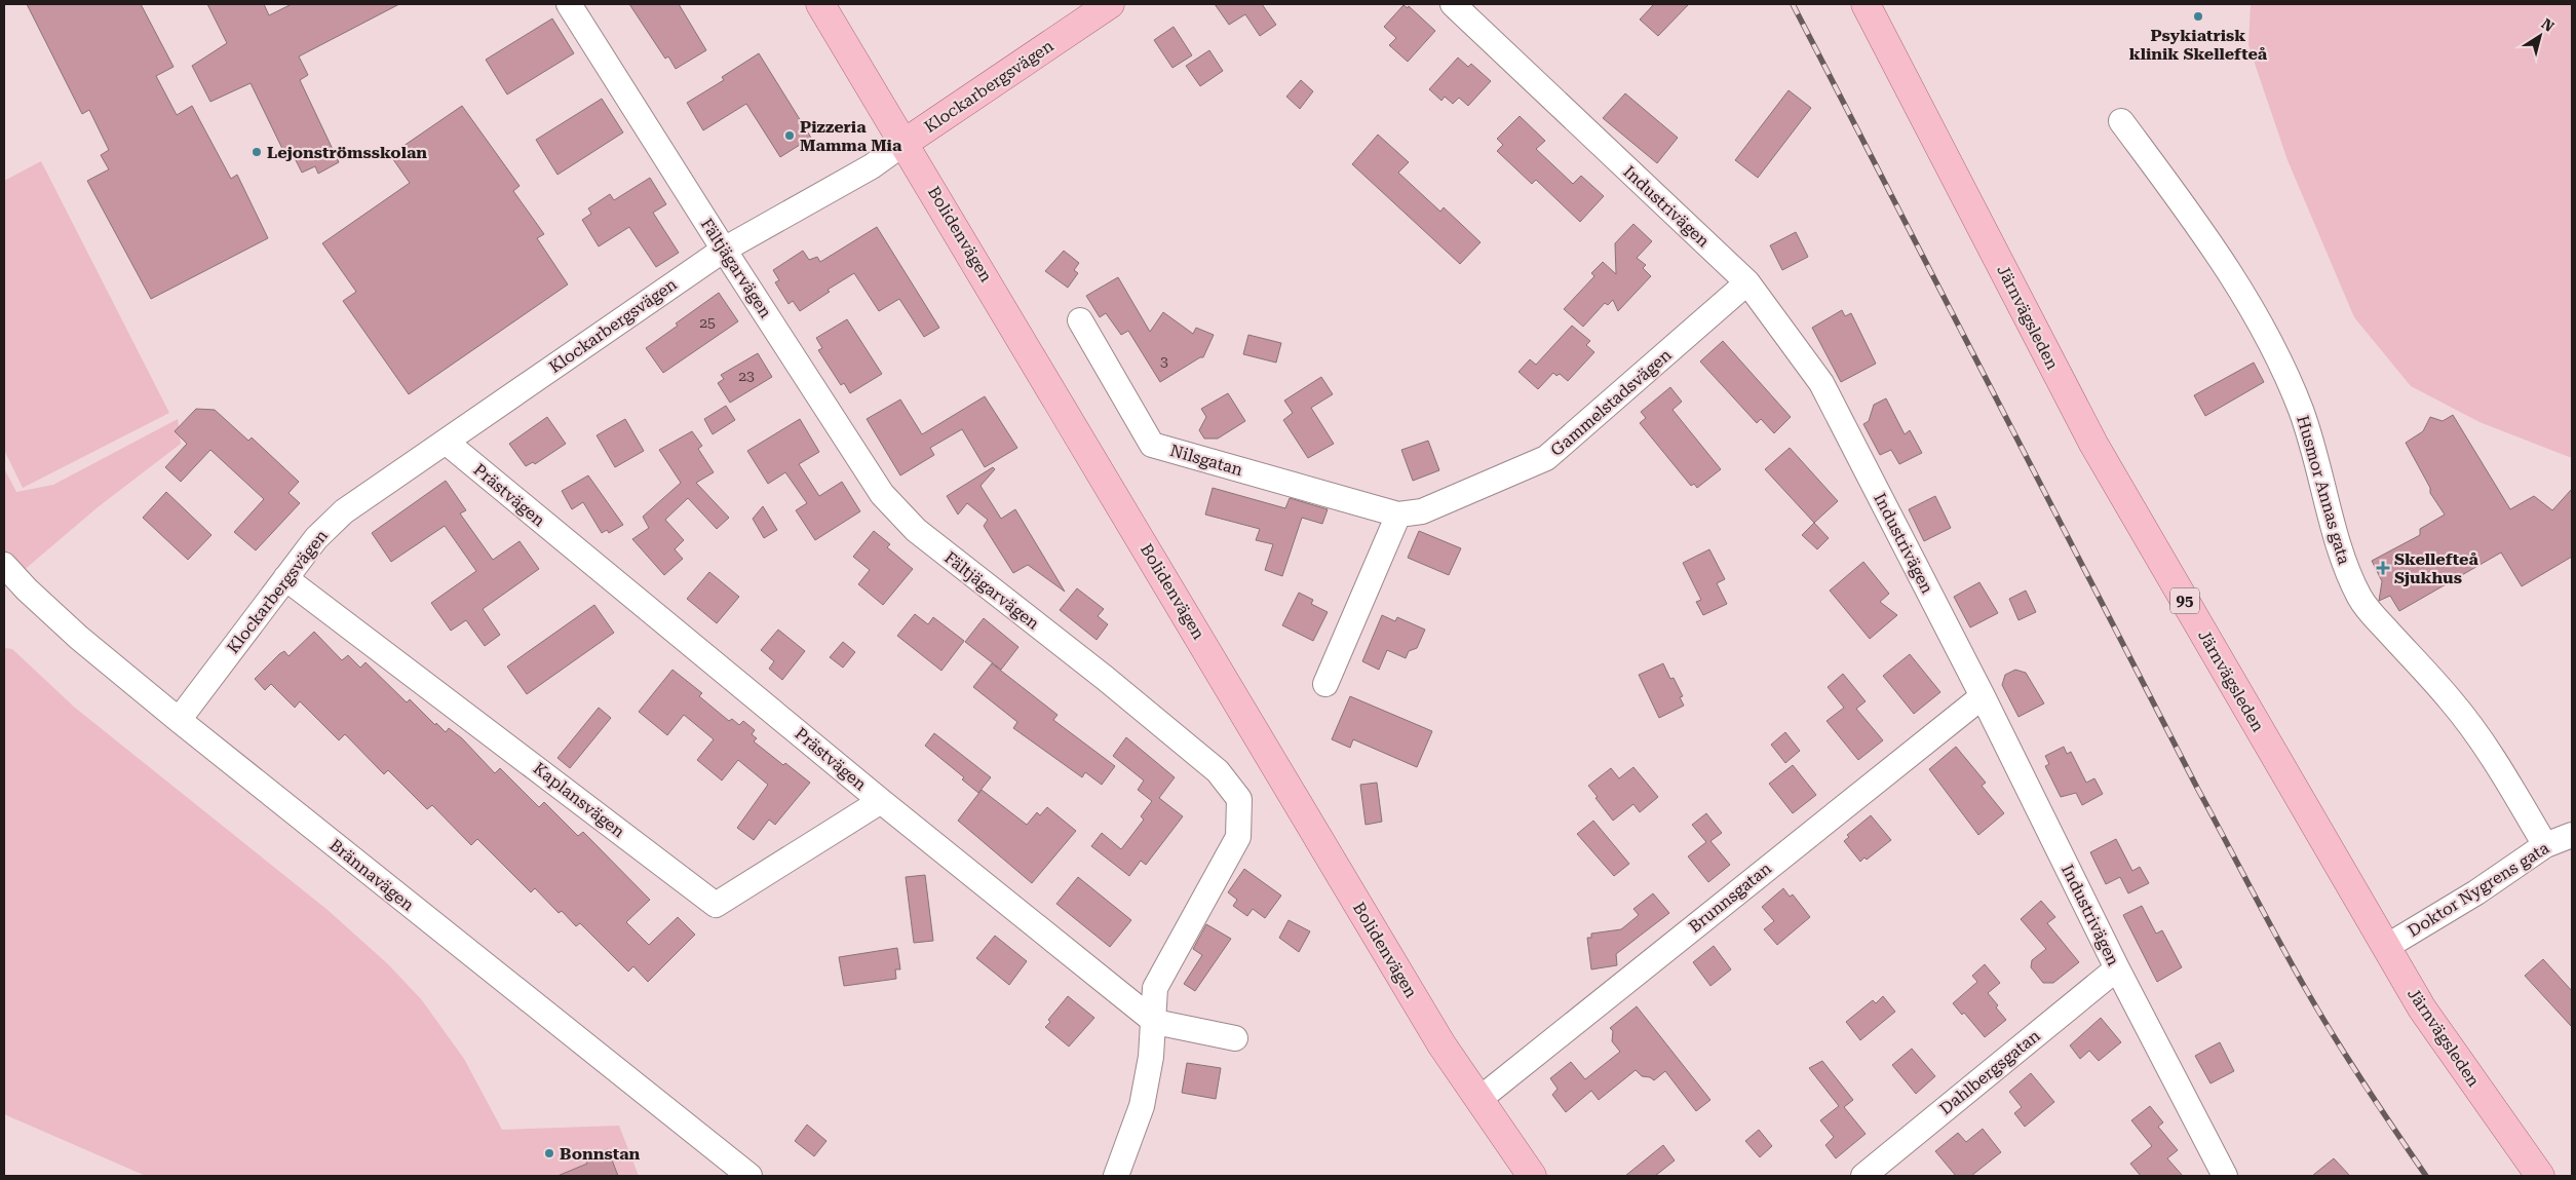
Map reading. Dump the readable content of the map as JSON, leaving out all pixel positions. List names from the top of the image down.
{
  "streets": {
    "main road": [
      "Klockarbergsvägen",
      "Bolidenvägen",
      "Järnvägsleden",
      "95"
    ],
    "street": [
      "Industrivägen",
      "Fältjägarvägen",
      "Gammelstadsvägen",
      "Nilsgatan",
      "Husmor Annas gata",
      "Prästvägen",
      "Kaplansvägen",
      "Brännavägen",
      "Doktor Nygrens gata",
      "Brunnsgatan",
      "Dahlbergsgatan"
    ]
  },
  "crossings": [
    ["Klockarbergsvägen", "Bolidenvägen"],
    ["Klockarbergsvägen", "Fältjägarvägen"],
    ["Klockarbergsvägen", "Prästvägen"],
    ["Klockarbergsvägen", "Kaplansvägen"],
    ["Klockarbergsvägen", "Brännavägen"],
    ["Industrivägen", "Gammelstadsvägen"],
    ["Industrivägen", "Brunnsgatan"],
    ["Industrivägen", "Dahlbergsgatan"],
    ["Bolidenvägen", "Brunnsgatan"],
    ["Fältjägarvägen", "Prästvägen"],
    ["Järnvägsleden", "Doktor Nygrens gata"],
    ["Gammelstadsvägen", "Nilsgatan"],
    ["Husmor Annas gata", "Doktor Nygrens gata"],
    ["Prästvägen", "Kaplansvägen"]
  ],
  "places": {
    "other": [
      "Psykiatrisk klinik Skellefteå",
      "Pizzeria Mamma Mia",
      "Lejonströmsskolan",
      "Bonnstan"
    ],
    "health": ["Skellefteå Sjukhus"]
  },
  "house_numbers": ["25", "3", "23"],
  "north": "top right"
}
